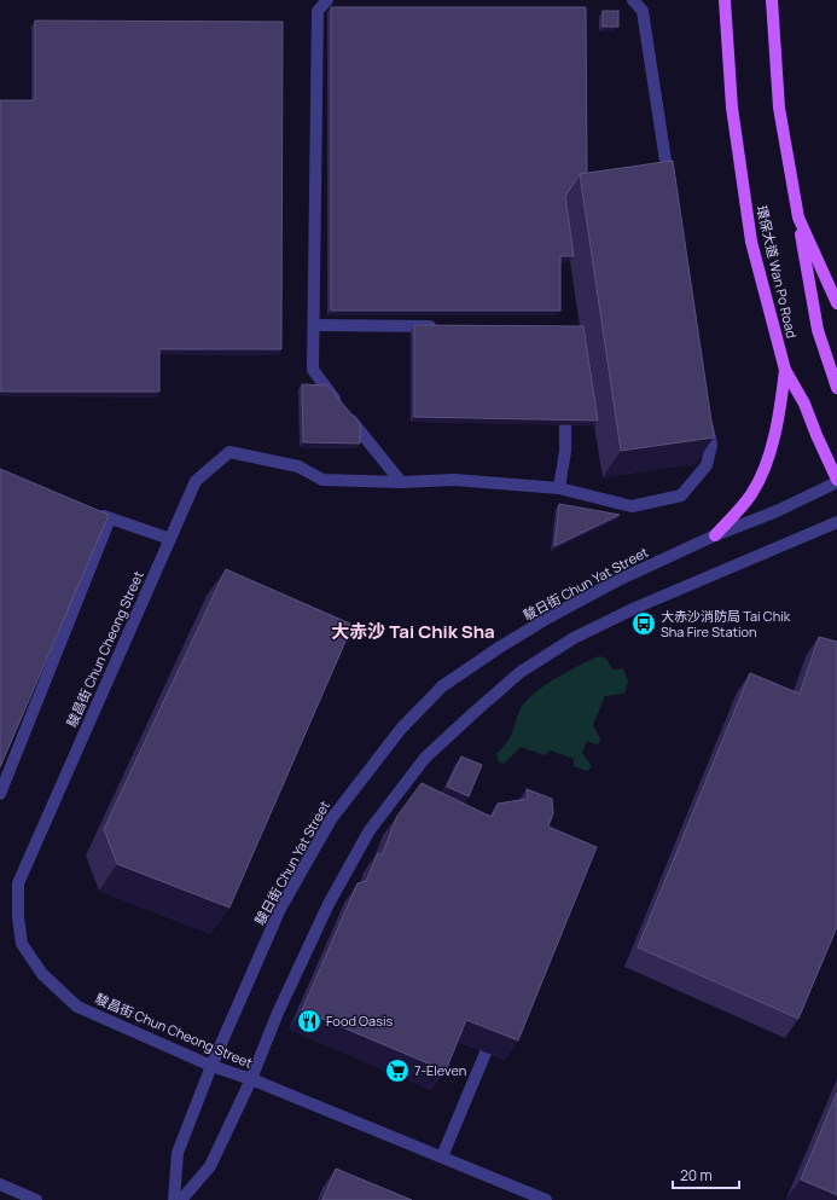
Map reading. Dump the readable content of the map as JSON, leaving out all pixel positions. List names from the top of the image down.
{
  "streets": {
    "main road": ["環保大道 Wan Po Road"],
    "street": ["駿日街 Chun Yat Street", "駿昌街 Chun Cheong Street"]
  },
  "crossings": [
    ["環保大道 Wan Po Road", "駿日街 Chun Yat Street"],
    ["駿日街 Chun Yat Street", "駿昌街 Chun Cheong Street"]
  ],
  "districts": ["大赤沙 Tai Chik Sha"],
  "places": {
    "bus stop": ["大赤沙消防局 Tai Chik Sha Fire Station"],
    "restaurant": ["Food Oasis"],
    "supermarket": ["7-Eleven"]
  },
  "scale_bar": "20 m"
}
